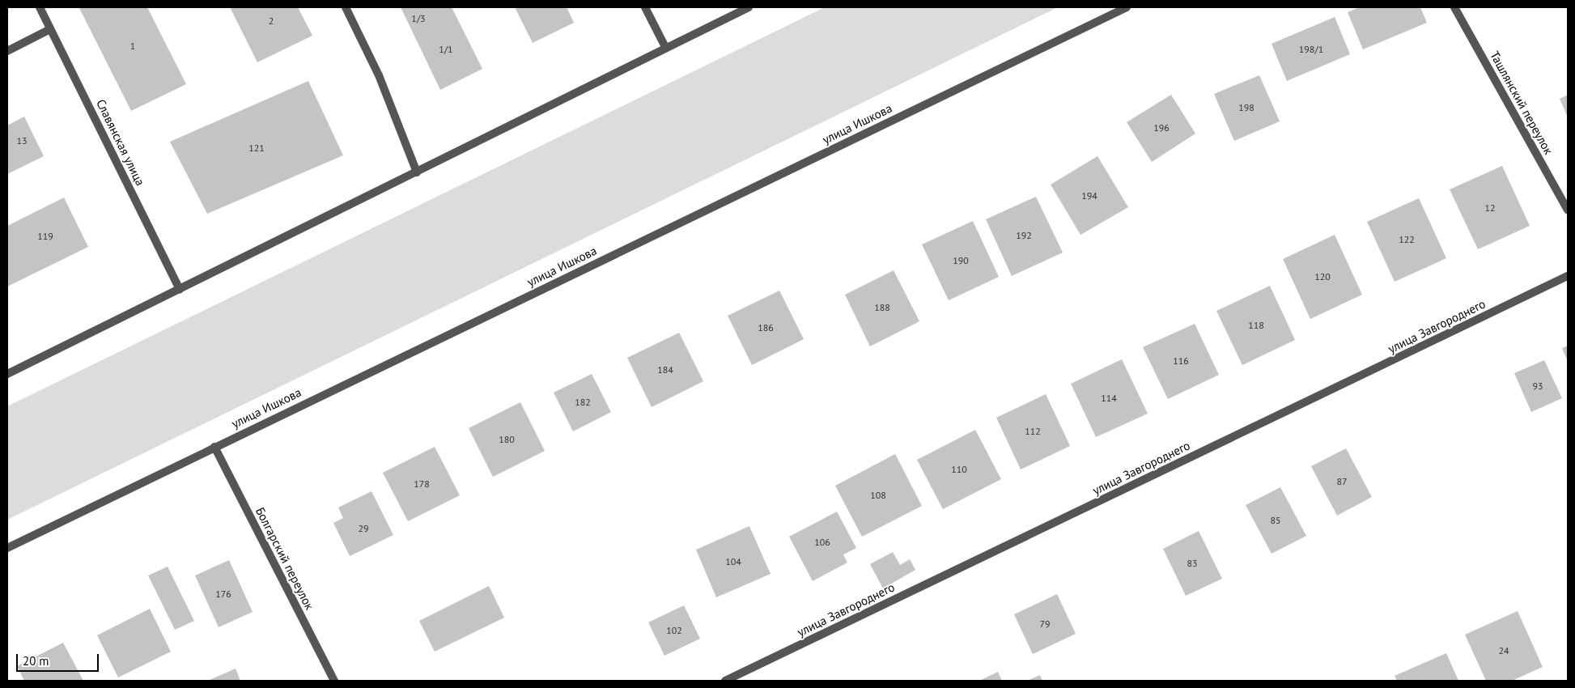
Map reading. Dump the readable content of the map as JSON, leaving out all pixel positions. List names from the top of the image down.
{
  "streets": {
    "street": [
      "Ташлянский переулок",
      "улица Ишкова",
      "Славянская улица",
      "улица Завгороднего",
      "Болгарский переулок"
    ]
  },
  "crossings": [
    ["улица Ишкова", "Болгарский переулок"]
  ],
  "house_numbers": [
    "1/3",
    "2",
    "1",
    "1/1",
    "198/1",
    "198",
    "196",
    "13",
    "121",
    "194",
    "12",
    "192",
    "119",
    "122",
    "190",
    "120",
    "188",
    "118",
    "186",
    "116",
    "184",
    "93",
    "114",
    "182",
    "112",
    "180",
    "110",
    "87",
    "178",
    "108",
    "85",
    "29",
    "106",
    "104",
    "83",
    "176",
    "79",
    "102",
    "24"
  ],
  "scale_bar": "20 m"
}
